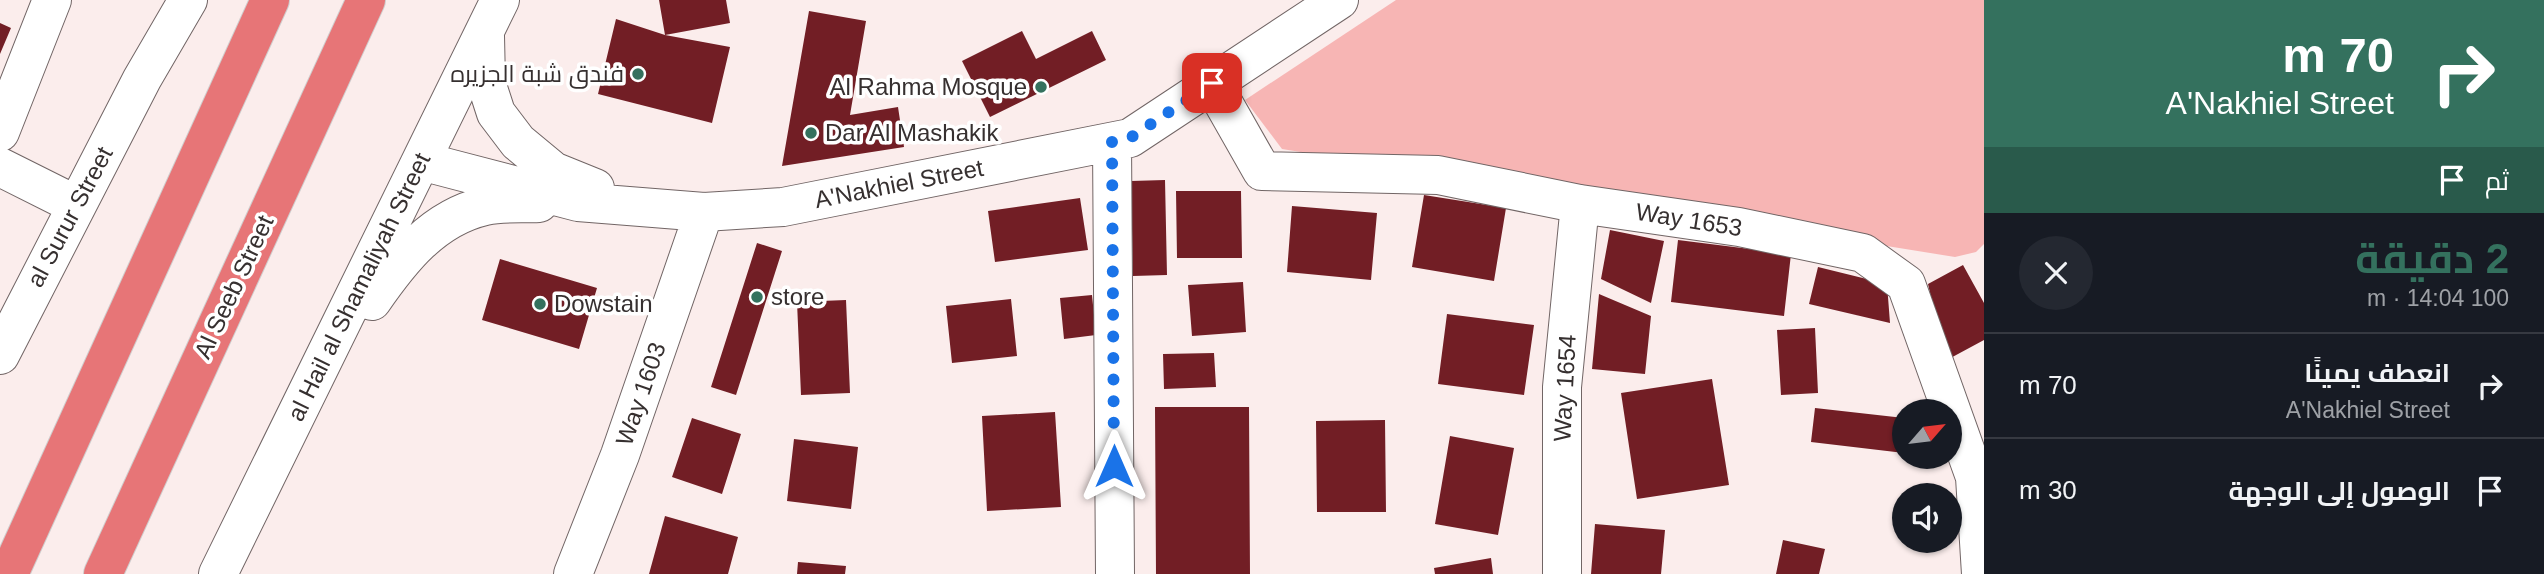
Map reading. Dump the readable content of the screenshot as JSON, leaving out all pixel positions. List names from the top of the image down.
{
  "streets": {
    "highway": ["Al Seeb Street"],
    "street": [
      "A'Nakhiel Street",
      "al Surur Street",
      "Way 1653",
      "al Hail al Shamaliyah Street",
      "Way 1654",
      "Way 1603"
    ]
  },
  "crossings": [
    ["A'Nakhiel Street", "Way 1653"],
    ["A'Nakhiel Street", "al Hail al Shamaliyah Street"],
    ["A'Nakhiel Street", "Way 1603"],
    ["Way 1653", "Way 1654"]
  ],
  "places": [
    "فندق شبة الجزيره",
    "Al Rahma Mosque",
    "Dar Al Mashakik",
    "store",
    "Dowstain"
  ],
  "north": "top right",
  "page": {
    "turn": ["70 m", "A'Nakhiel Street"],
    "then": "ثم",
    "heading": ["2 دقيقة", "100 m · 14:04"],
    "list": [
      {
        "name": "انعطف يمينًا",
        "note": "A'Nakhiel Street",
        "value": "70 m"
      },
      {
        "name": "الوصول إلى الوجهة",
        "value": "30 m"
      }
    ]
  }
}
